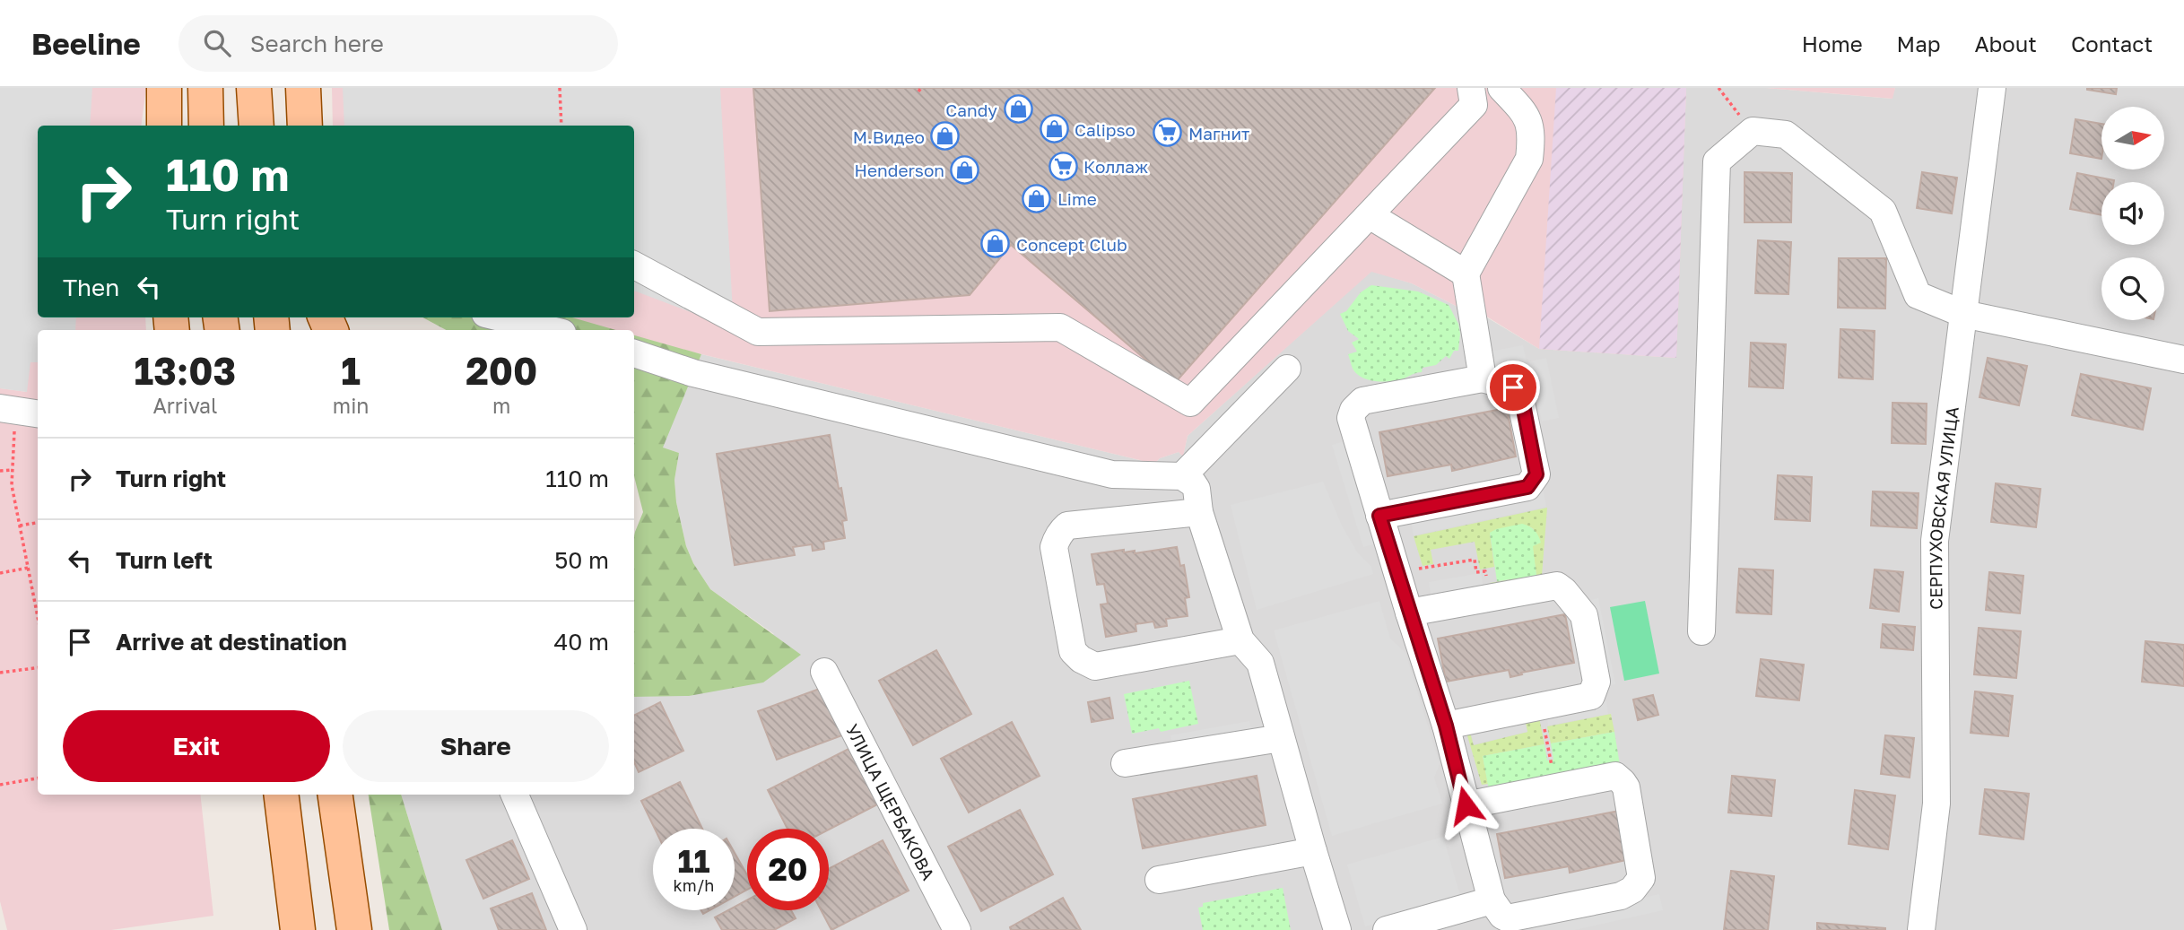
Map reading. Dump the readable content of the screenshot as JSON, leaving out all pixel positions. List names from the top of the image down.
{
  "streets": {
    "street": ["СЕРПУХОВСКАЯ УЛИЦА", "УЛИЦА ЩЕРБАКОВА"]
  },
  "places": {
    "shop": [
      "Candy",
      "Calipso",
      "М.Видео",
      "Henderson",
      "Lime",
      "Concept Club"
    ],
    "supermarket": ["Магнит", "Коллаж"]
  },
  "north": "right",
  "page": {
    "header": "Beeline",
    "search": "Search here",
    "nav": [
      "Home",
      "Map",
      "About",
      "Contact"
    ],
    "turn": ["110 m", "Turn right"],
    "then": "Then",
    "eta": [
      "13:03",
      "Arrival",
      "1",
      "min",
      "200",
      "m"
    ],
    "list": [
      {
        "name": "Turn right",
        "value": "110 m"
      },
      {
        "name": "Turn left",
        "value": "50 m"
      },
      {
        "name": "Arrive at destination",
        "value": "40 m"
      }
    ],
    "buttons": ["Exit", "Share"],
    "speed": "11 km/h",
    "limit": "20"
  }
}
